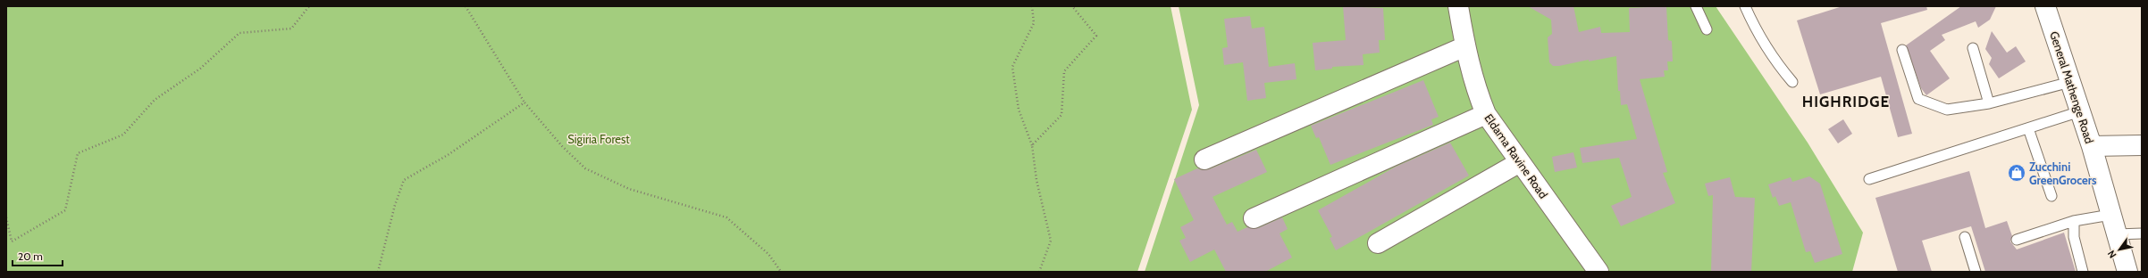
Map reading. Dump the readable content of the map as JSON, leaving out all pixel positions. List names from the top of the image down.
{
  "streets": {
    "street": ["General Mathenge Road", "Eldama Ravine Road"]
  },
  "districts": ["HIGHRIDGE"],
  "parks": ["Sigiria Forest"],
  "places": {
    "shop": ["Zucchini GreenGrocers"]
  },
  "scale_bar": "20 m",
  "north": "bottom left"
}
